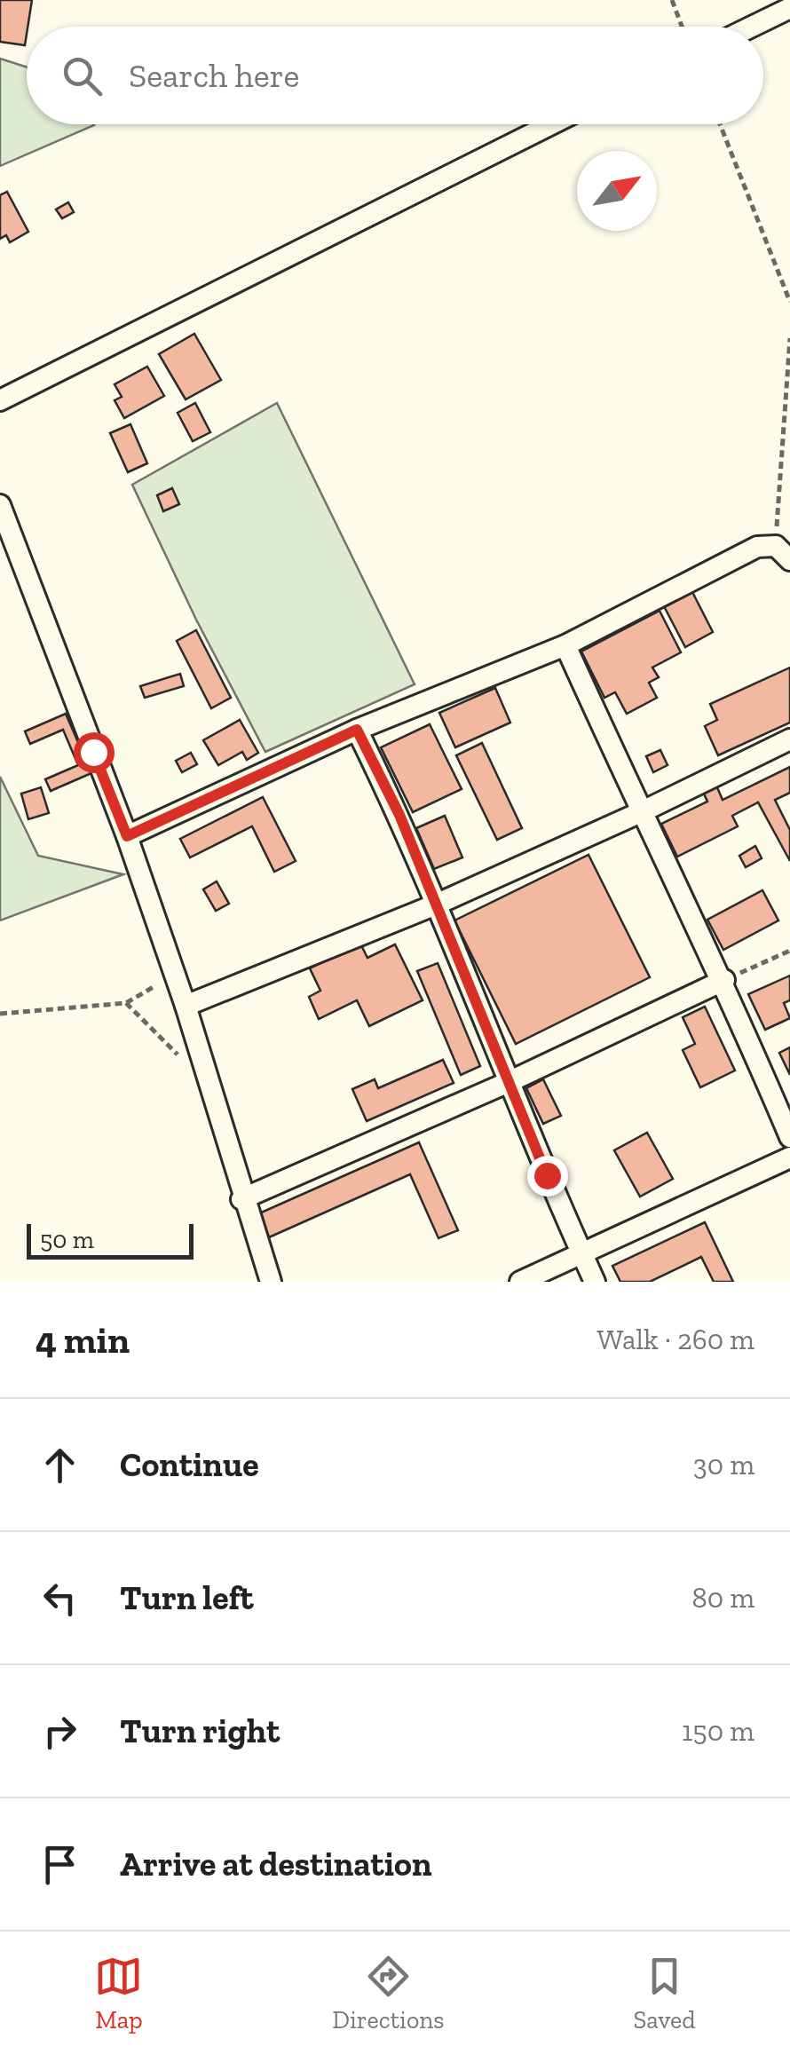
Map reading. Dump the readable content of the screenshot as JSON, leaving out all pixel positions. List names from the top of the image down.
{
  "scale_bar": "50 m",
  "north": "top right",
  "page": {
    "search": "Search here",
    "scale": "50 m",
    "heading": ["4 min", "Walk · 260 m"],
    "list": [
      ["Continue", "30 m"],
      ["Turn left", "80 m"],
      ["Turn right", "150 m"],
      "Arrive at destination"
    ],
    "nav": ["Map", "Directions", "Saved"]
  }
}
